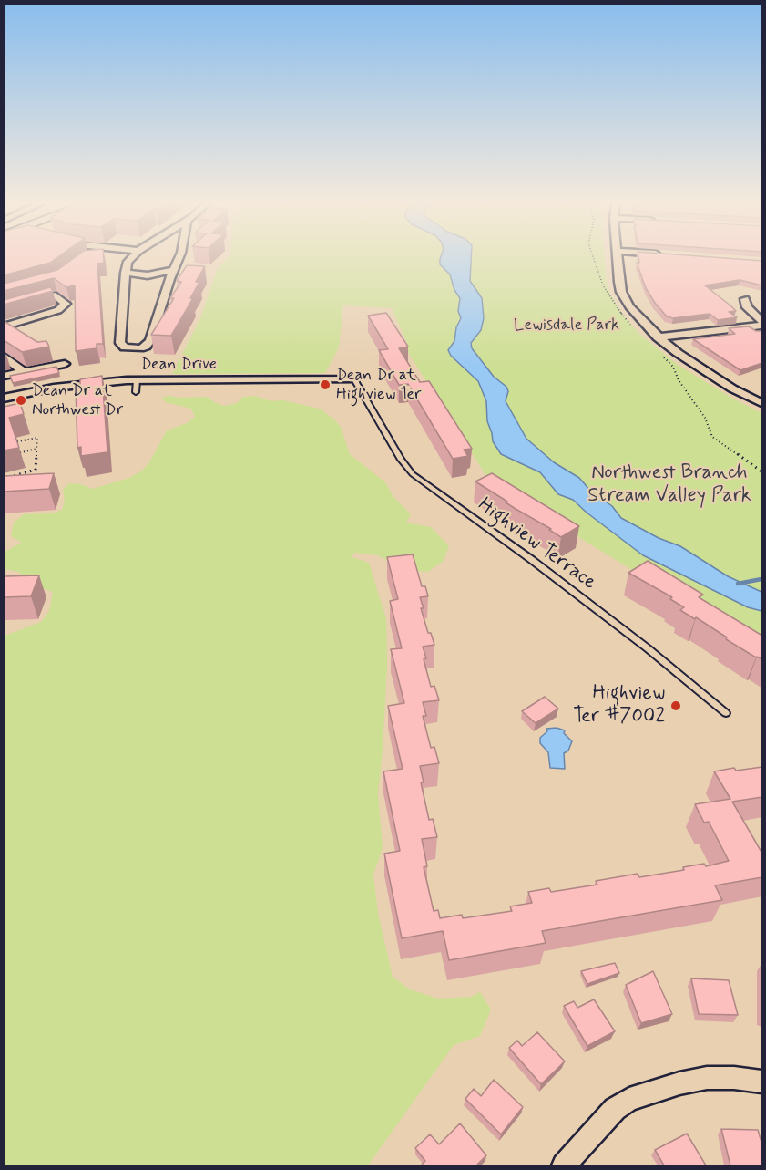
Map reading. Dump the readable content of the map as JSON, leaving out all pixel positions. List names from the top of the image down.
{
  "streets": {
    "street": ["Dean Drive"],
    "lane": ["Highview Terrace"]
  },
  "crossings": [
    ["Dean Drive", "Highview Terrace"]
  ],
  "parks": ["Lewisdale Park", "Northwest Branch Stream Valley Park"],
  "places": ["Dean Dr at Highview Ter", "Dean Dr at Northwest Dr", "Highview Ter #7002"]
}
